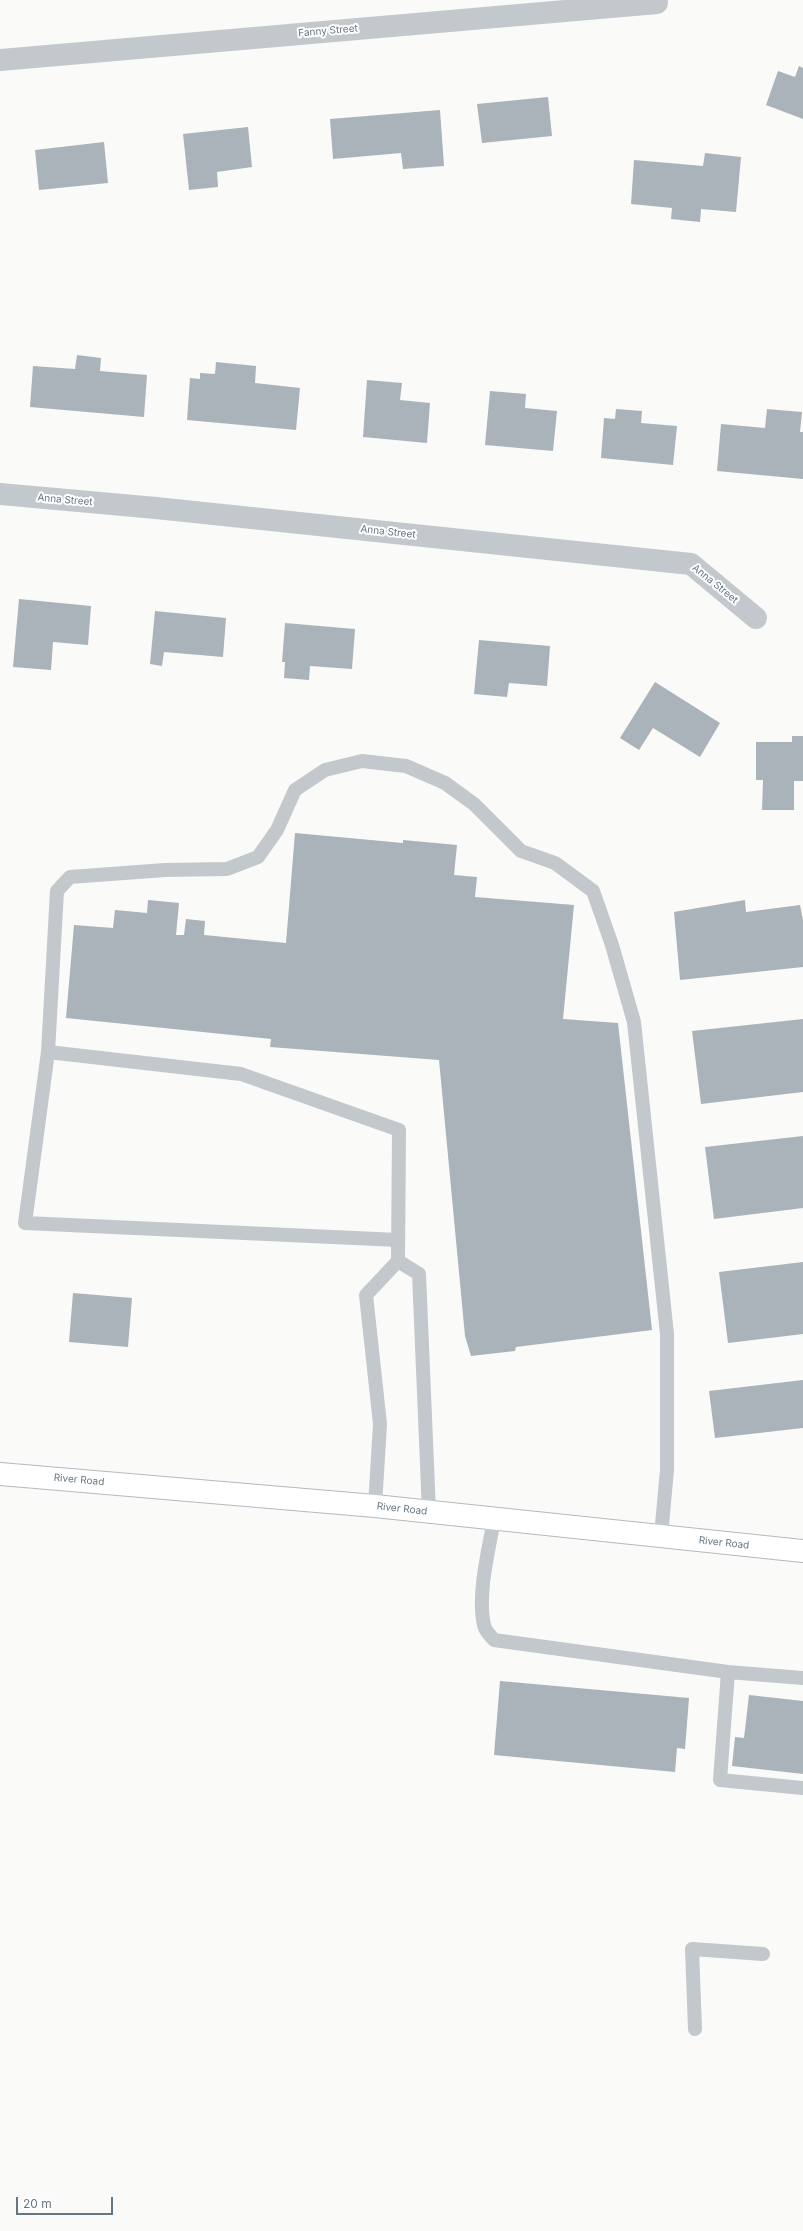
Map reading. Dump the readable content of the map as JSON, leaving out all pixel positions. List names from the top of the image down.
{
  "streets": {
    "main road": ["River Road"],
    "street": ["Fanny Street", "Anna Street"]
  },
  "scale_bar": "20 m"
}
